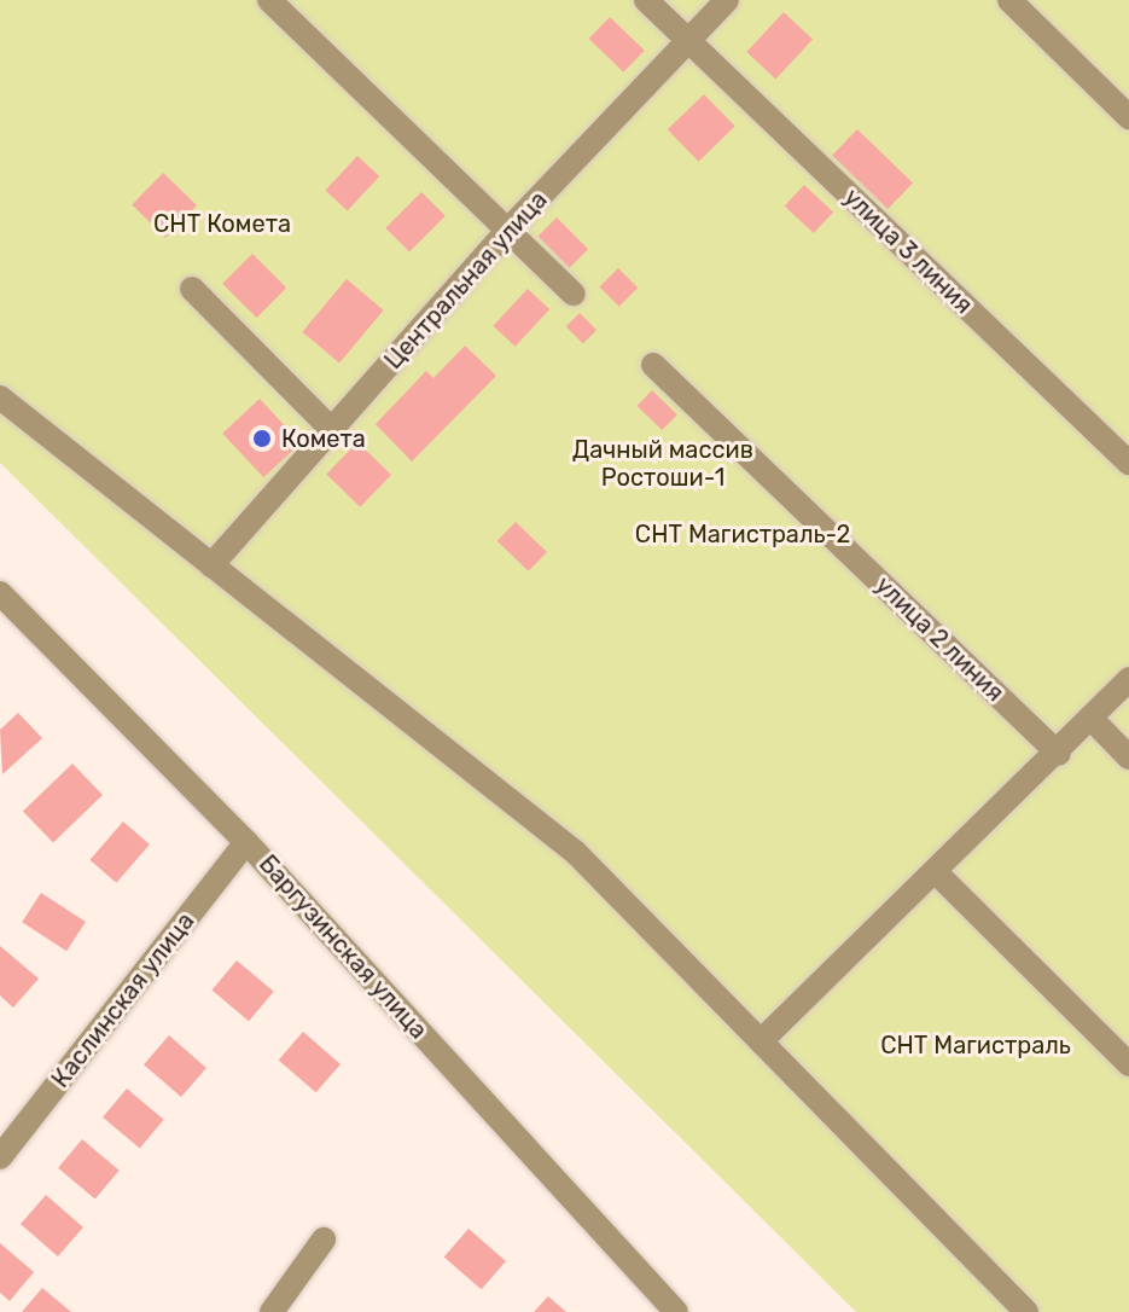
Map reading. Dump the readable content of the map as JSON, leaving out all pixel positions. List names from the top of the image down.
{
  "streets": {
    "street": [
      "улица 3 линия",
      "Центральная улица",
      "улица 2 линия",
      "Баргузинская улица",
      "Каслинская улица"
    ]
  },
  "crossings": [
    ["улица 3 линия", "Центральная улица"],
    ["Баргузинская улица", "Каслинская улица"]
  ],
  "parks": [
    "СНТ Комета",
    "Дачный массив Ростоши-1",
    "СНТ Магистраль-2",
    "СНТ Магистраль"
  ],
  "places": ["Комета"]
}
